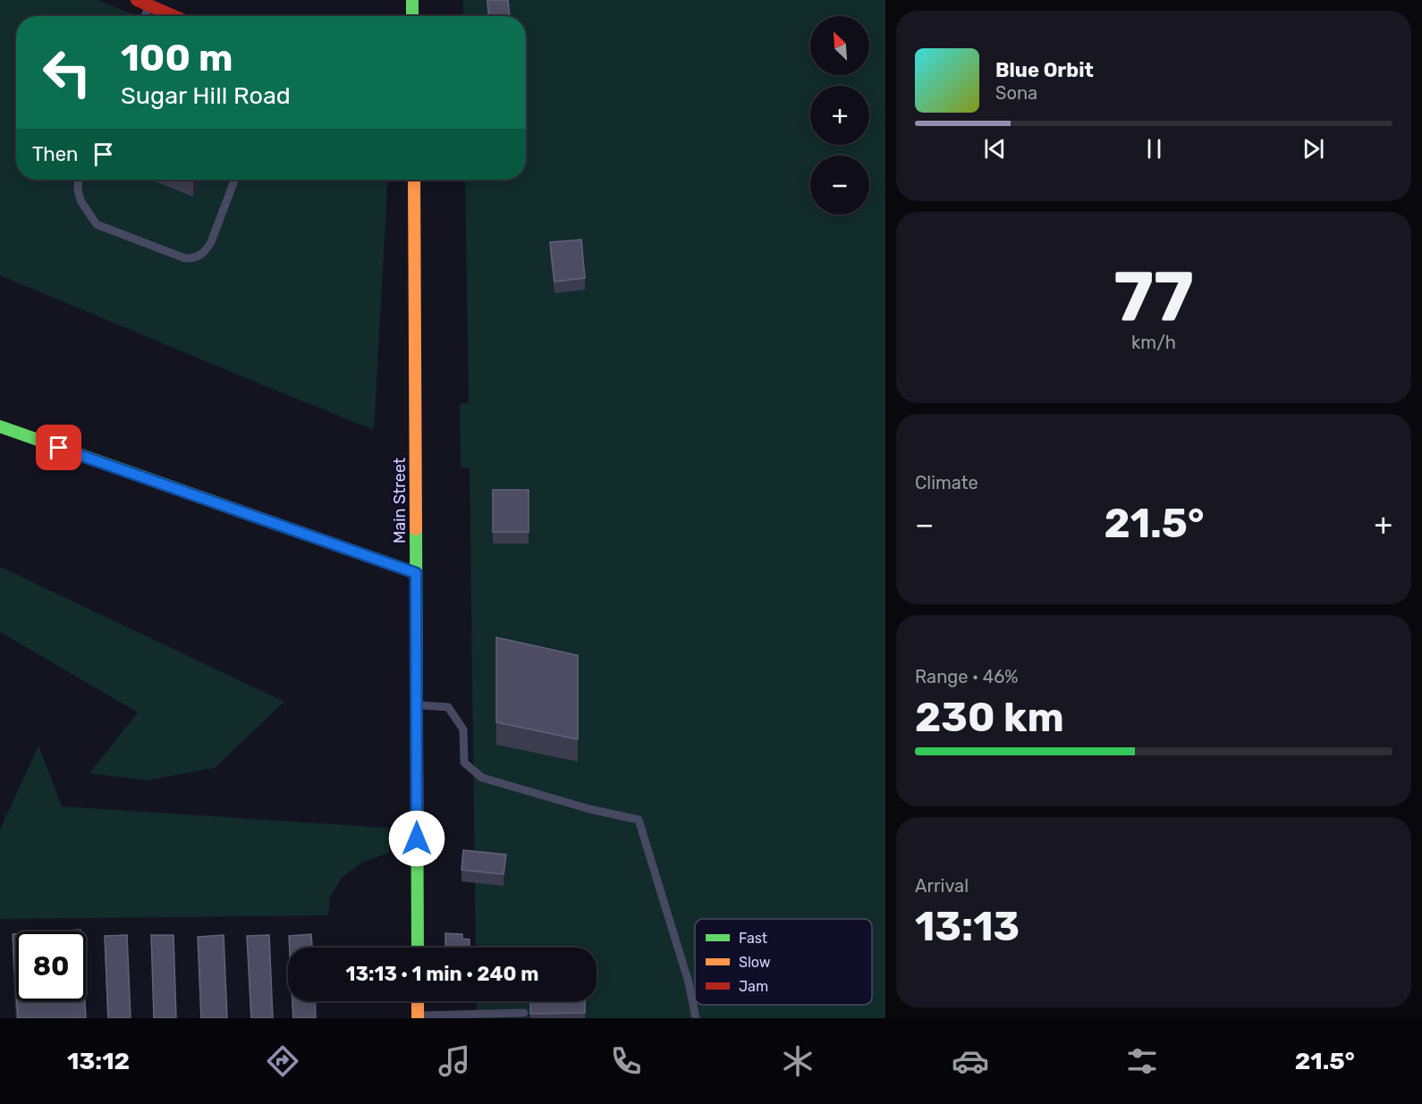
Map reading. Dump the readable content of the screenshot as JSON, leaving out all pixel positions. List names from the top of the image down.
{
  "streets": {
    "main road": ["Main Street"]
  },
  "legend": ["Fast", "Slow", "Jam"],
  "north": "top left",
  "page": {
    "map_buttons": ["+", "−"],
    "turn": ["100 m", "Sugar Hill Road"],
    "song": ["Blue Orbit", "Sona"],
    "then": "Then",
    "tile": [
      ["77", "km/h"],
      "Climate",
      ["Range · 46%", "230 km"],
      ["Arrival", "13:13"]
    ],
    "heat": ["−", "21.5°", "+"],
    "limit": "80",
    "trip": "13:13 · 1 min · 240 m",
    "tabs": ["13:12", "21.5°"]
  }
}
